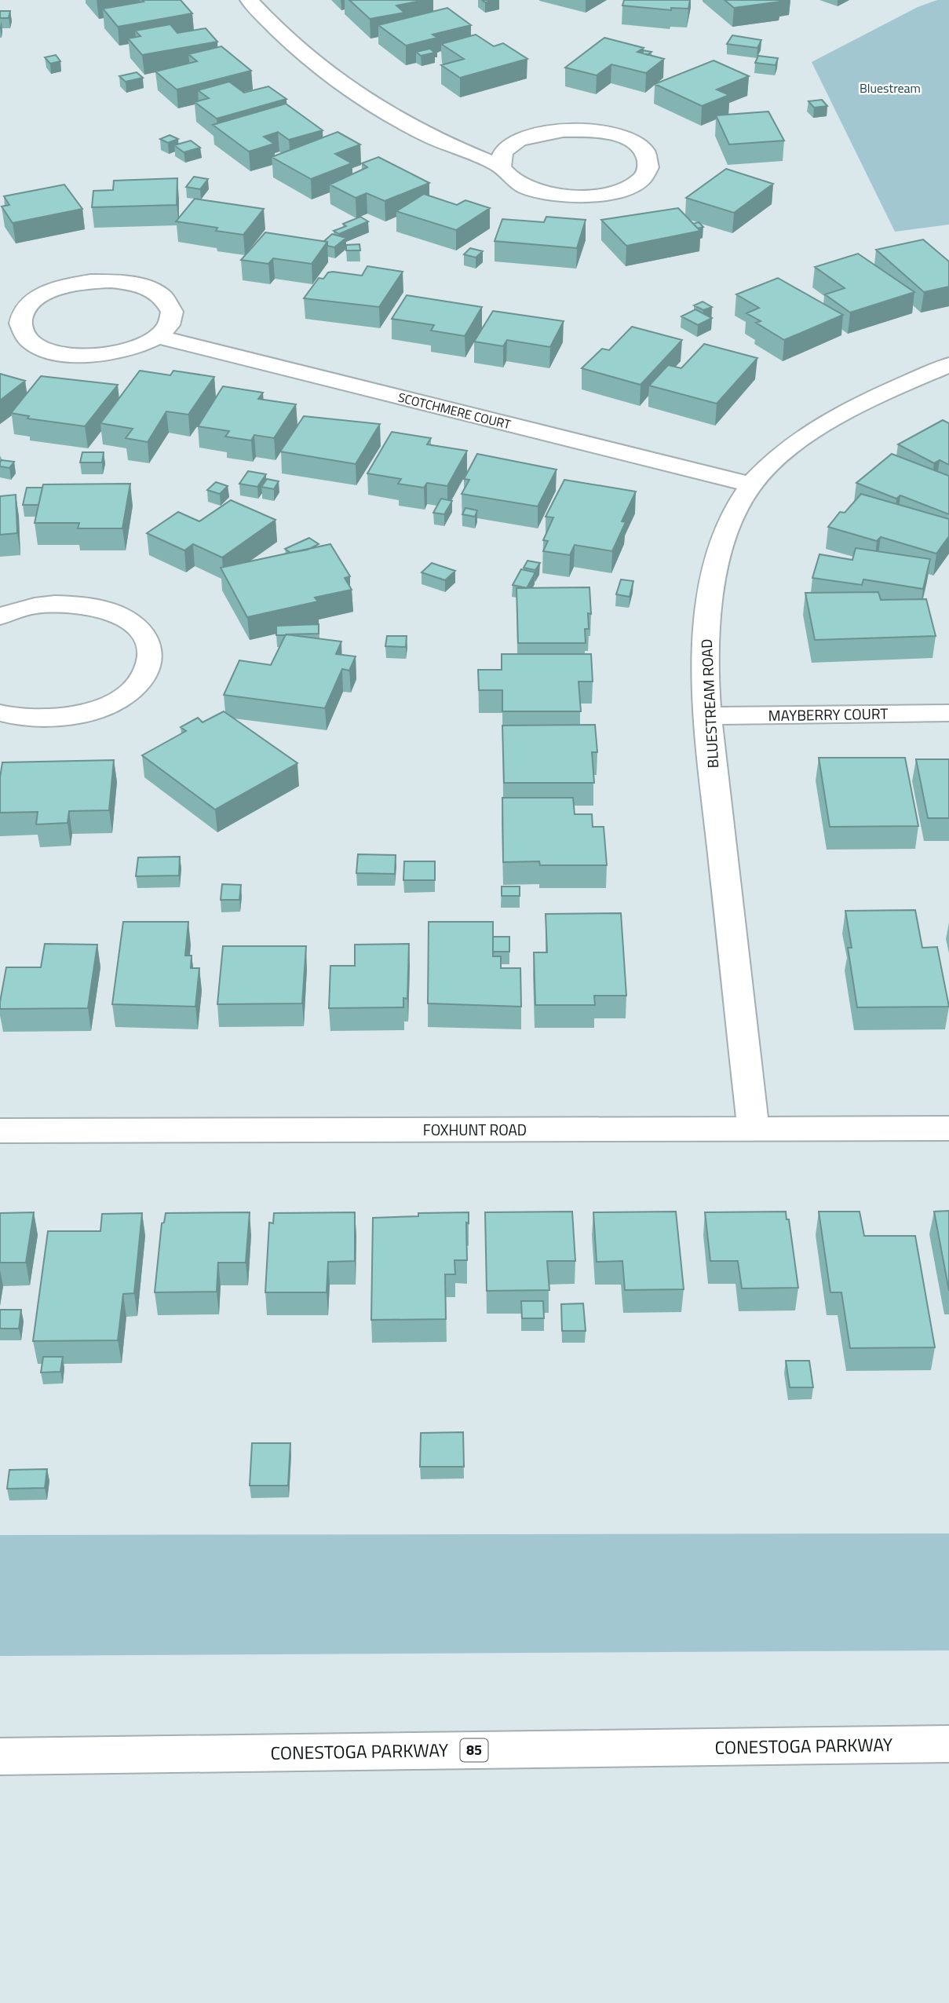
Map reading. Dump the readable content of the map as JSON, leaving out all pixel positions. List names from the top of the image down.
{
  "streets": {
    "main road": [
      "SCOTCHMERE COURT",
      "BLUESTREAM ROAD",
      "MAYBERRY COURT",
      "FOXHUNT ROAD",
      "CONESTOGA PARKWAY",
      "85"
    ]
  },
  "crossings": [
    ["SCOTCHMERE COURT", "BLUESTREAM ROAD"],
    ["BLUESTREAM ROAD", "MAYBERRY COURT"],
    ["BLUESTREAM ROAD", "FOXHUNT ROAD"]
  ],
  "parks": ["Bluestream"]
}
